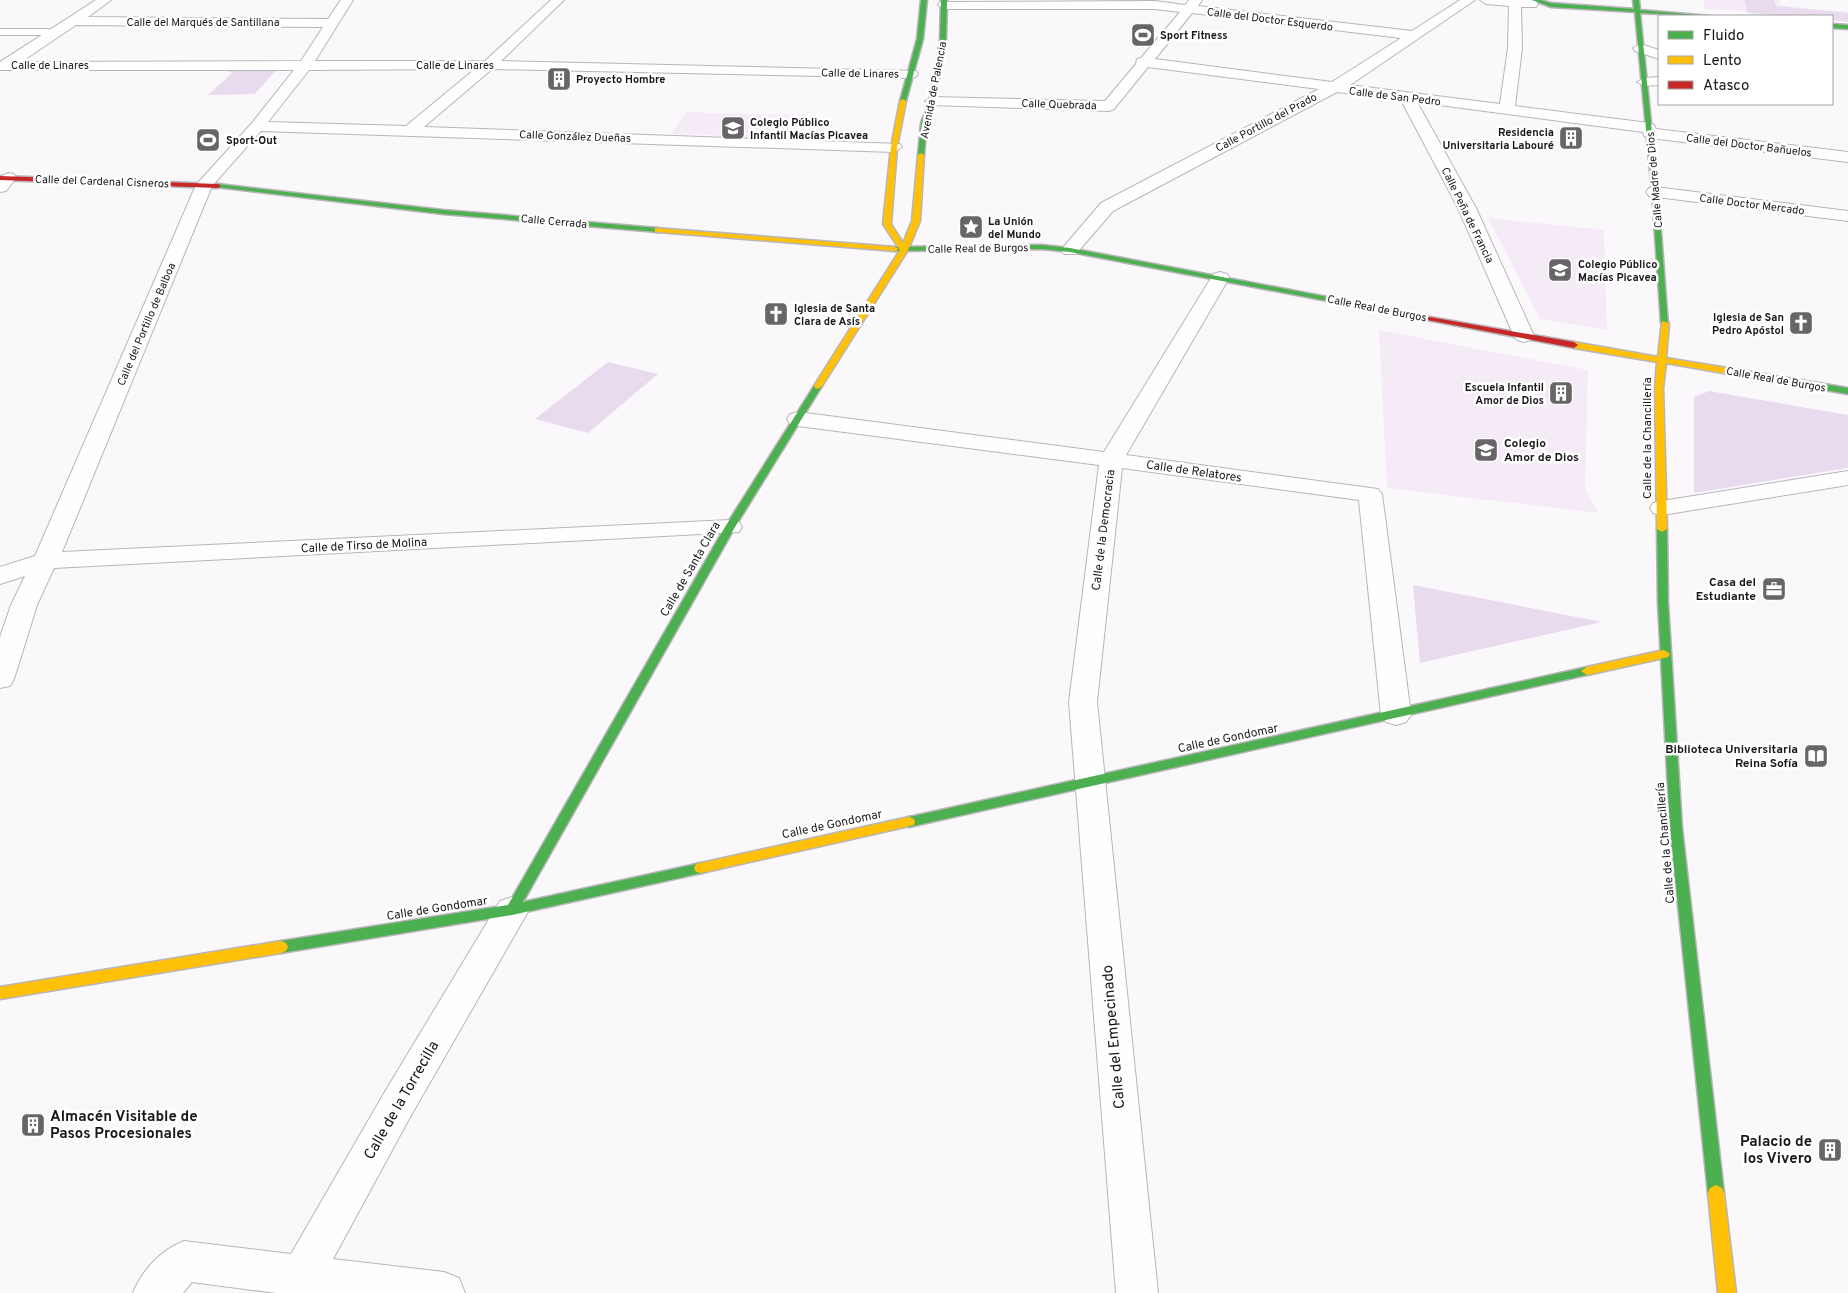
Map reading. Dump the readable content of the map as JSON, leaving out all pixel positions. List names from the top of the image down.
{
  "streets": {
    "main road": [
      "Avenida de Palencia",
      "Calle Madre de Dios",
      "Calle del Cardenal Cisneros",
      "Calle Cerrada",
      "Calle Real de Burgos",
      "Calle de la Chancillería",
      "Calle de Santa Clara",
      "Calle de Gondomar"
    ],
    "street": [
      "Calle del Doctor Esquerdo",
      "Calle del Marqués de Santillana",
      "Calle de Linares",
      "Calle de San Pedro",
      "Calle Quebrada",
      "Calle Portillo del Prado",
      "Calle González Dueñas",
      "Calle del Doctor Bañuelos",
      "Calle Doctor Mercado",
      "Calle Peña de Francia",
      "Calle del Portillo de Balboa",
      "Calle de Relatores",
      "Calle de la Democracia",
      "Calle de Tirso de Molina",
      "Calle del Empecinado",
      "Calle de la Torrecilla"
    ]
  },
  "crossings": [
    ["Calle del Doctor Esquerdo", "Avenida de Palencia"],
    ["Calle del Doctor Esquerdo", "Calle Quebrada"],
    ["Calle del Doctor Esquerdo", "Calle Portillo del Prado"],
    ["Calle del Marqués de Santillana", "Calle del Portillo de Balboa"],
    ["Calle de Linares", "Avenida de Palencia"],
    ["Calle de Linares", "Calle del Portillo de Balboa"],
    ["Avenida de Palencia", "Calle Quebrada"],
    ["Avenida de Palencia", "Calle González Dueñas"],
    ["Avenida de Palencia", "Calle Cerrada"],
    ["Avenida de Palencia", "Calle Real de Burgos"],
    ["Avenida de Palencia", "Calle de Santa Clara"],
    ["Calle de San Pedro", "Calle Quebrada"],
    ["Calle de San Pedro", "Calle Portillo del Prado"],
    ["Calle de San Pedro", "Calle del Doctor Bañuelos"],
    ["Calle de San Pedro", "Calle Madre de Dios"],
    ["Calle de San Pedro", "Calle Peña de Francia"],
    ["Calle Portillo del Prado", "Calle Real de Burgos"],
    ["Calle González Dueñas", "Calle del Portillo de Balboa"],
    ["Calle del Doctor Bañuelos", "Calle Madre de Dios"],
    ["Calle Madre de Dios", "Calle Doctor Mercado"],
    ["Calle Madre de Dios", "Calle Real de Burgos"],
    ["Calle Madre de Dios", "Calle de la Chancillería"],
    ["Calle del Cardenal Cisneros", "Calle Cerrada"],
    ["Calle del Cardenal Cisneros", "Calle del Portillo de Balboa"],
    ["Calle Peña de Francia", "Calle Real de Burgos"],
    ["Calle Cerrada", "Calle Real de Burgos"],
    ["Calle Cerrada", "Calle del Portillo de Balboa"],
    ["Calle Cerrada", "Calle de Santa Clara"],
    ["Calle Real de Burgos", "Calle de la Chancillería"],
    ["Calle Real de Burgos", "Calle de la Democracia"],
    ["Calle Real de Burgos", "Calle de Santa Clara"],
    ["Calle del Portillo de Balboa", "Calle de Tirso de Molina"],
    ["Calle de la Chancillería", "Calle de Gondomar"],
    ["Calle de Relatores", "Calle de la Democracia"],
    ["Calle de Relatores", "Calle de Santa Clara"],
    ["Calle de Relatores", "Calle de Gondomar"],
    ["Calle de la Democracia", "Calle de Gondomar"],
    ["Calle de la Democracia", "Calle del Empecinado"],
    ["Calle de Tirso de Molina", "Calle de Santa Clara"],
    ["Calle de Santa Clara", "Calle de Gondomar"],
    ["Calle de Santa Clara", "Calle de la Torrecilla"],
    ["Calle de Gondomar", "Calle del Empecinado"],
    ["Calle de Gondomar", "Calle de la Torrecilla"]
  ],
  "places": {
    "sports": ["Sport Fitness", "Sport-Out"],
    "building": [
      "Proyecto Hombre",
      "Residencia Universitaria Labouré",
      "Escuela Infantil Amor de Dios",
      "Almacén Visitable de Pasos Procesionales",
      "Palacio de los Vivero"
    ],
    "school or university": ["Colegio Público Infantil Macías Picavea", "Colegio Público Macías Picavea", "Colegio Amor de Dios"],
    "place": ["La Unión del Mundo"],
    "church": ["Iglesia de Santa Clara de Asís", "Iglesia de San Pedro Apóstol"],
    "office": ["Casa del Estudiante"],
    "library": ["Biblioteca Universitaria Reina Sofía"]
  },
  "legend": ["Fluido", "Lento", "Atasco"]
}
